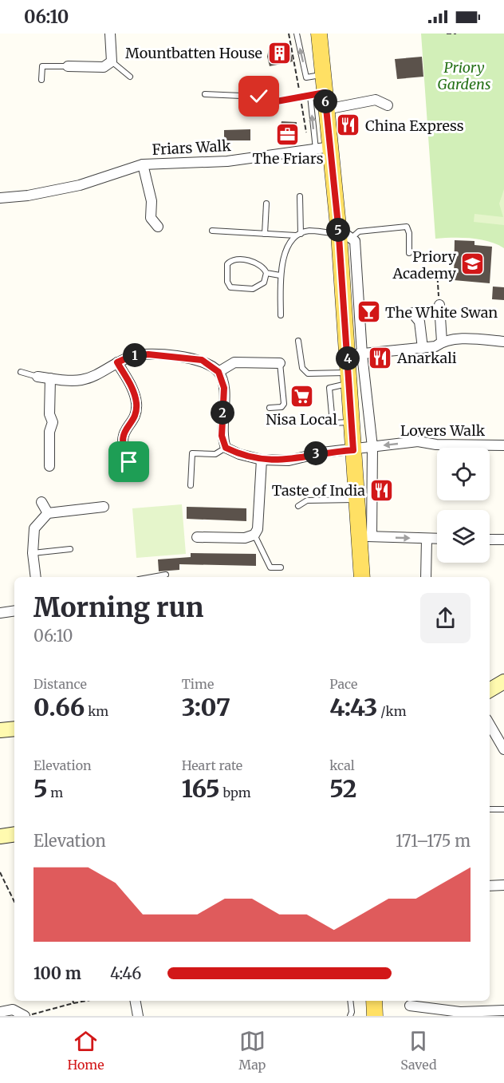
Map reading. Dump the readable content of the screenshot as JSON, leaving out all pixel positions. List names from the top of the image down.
{
  "streets": {
    "street": ["Friars Walk", "Lovers Walk"]
  },
  "one_way": ["Lovers Walk"],
  "parks": ["Priory Gardens"],
  "places": {
    "building": ["Mountbatten House"],
    "restaurant": ["China Express", "Anarkali", "Taste of India"],
    "office": ["The Friars"],
    "school or university": ["Priory Academy"],
    "bar": ["The White Swan"],
    "supermarket": ["Nisa Local"]
  },
  "page": {
    "status": "06:10",
    "pins": [
      "6",
      "5",
      "1",
      "4",
      "2",
      "3"
    ],
    "heading": ["Morning run", "06:10"],
    "stats": [
      ["Distance", "0.66 km"],
      ["Time", "3:07"],
      ["Pace", "4:43 /km"],
      ["Elevation", "5 m"],
      ["Heart rate", "165 bpm"],
      ["kcal", "52"]
    ],
    "chart": ["Elevation", "171–175 m"],
    "list": [
      {
        "name": "100 m",
        "note": "4:46"
      }
    ],
    "tabs": ["Home", "Map", "Saved"]
  }
}
